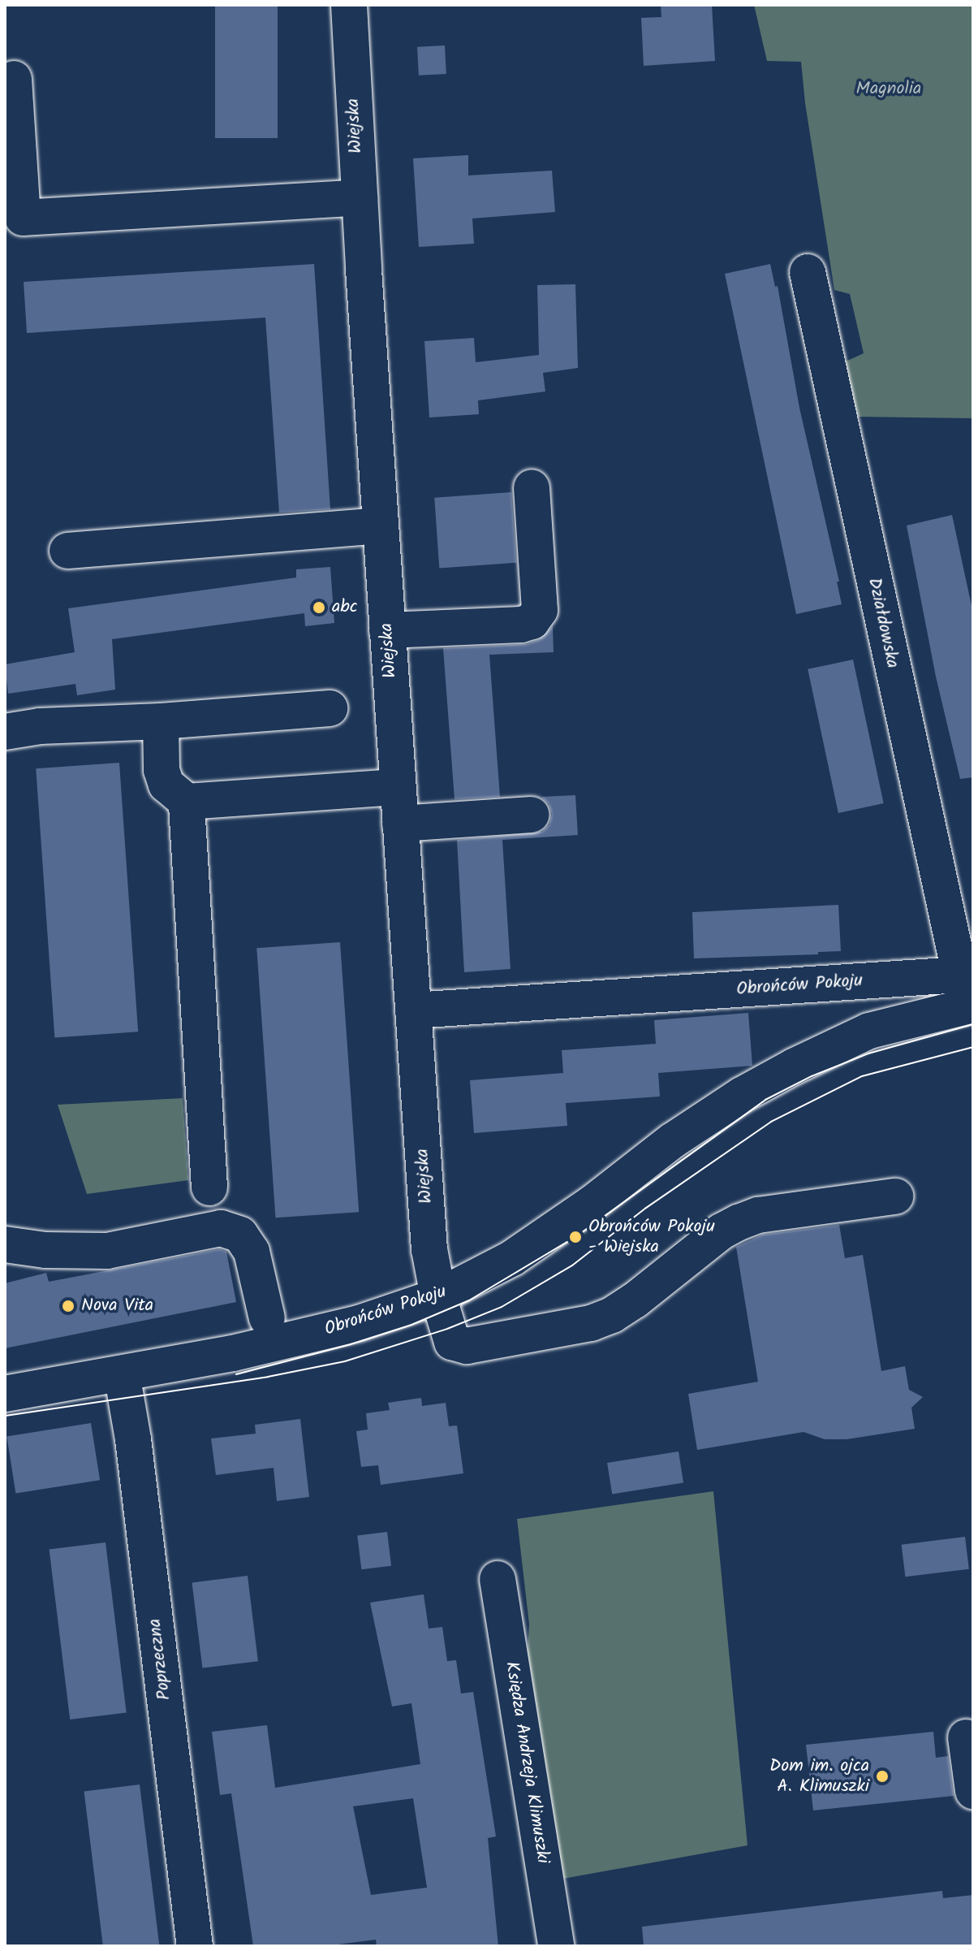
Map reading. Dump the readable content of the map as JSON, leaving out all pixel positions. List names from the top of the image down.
{
  "streets": {
    "street": [
      "Wiejska",
      "Działdowska",
      "Obrońców Pokoju",
      "Poprzeczna",
      "Księdza Andrzeja Klimuszki"
    ]
  },
  "crossings": [
    ["Wiejska", "Obrońców Pokoju"],
    ["Działdowska", "Obrońców Pokoju"],
    ["Obrońców Pokoju", "Poprzeczna"]
  ],
  "parks": ["Magnolia"],
  "places": [
    "abc",
    "Obrońców Pokoju - Wiejska",
    "Nova Vita",
    "Dom im. ojca A. Klimuszki"
  ]
}
